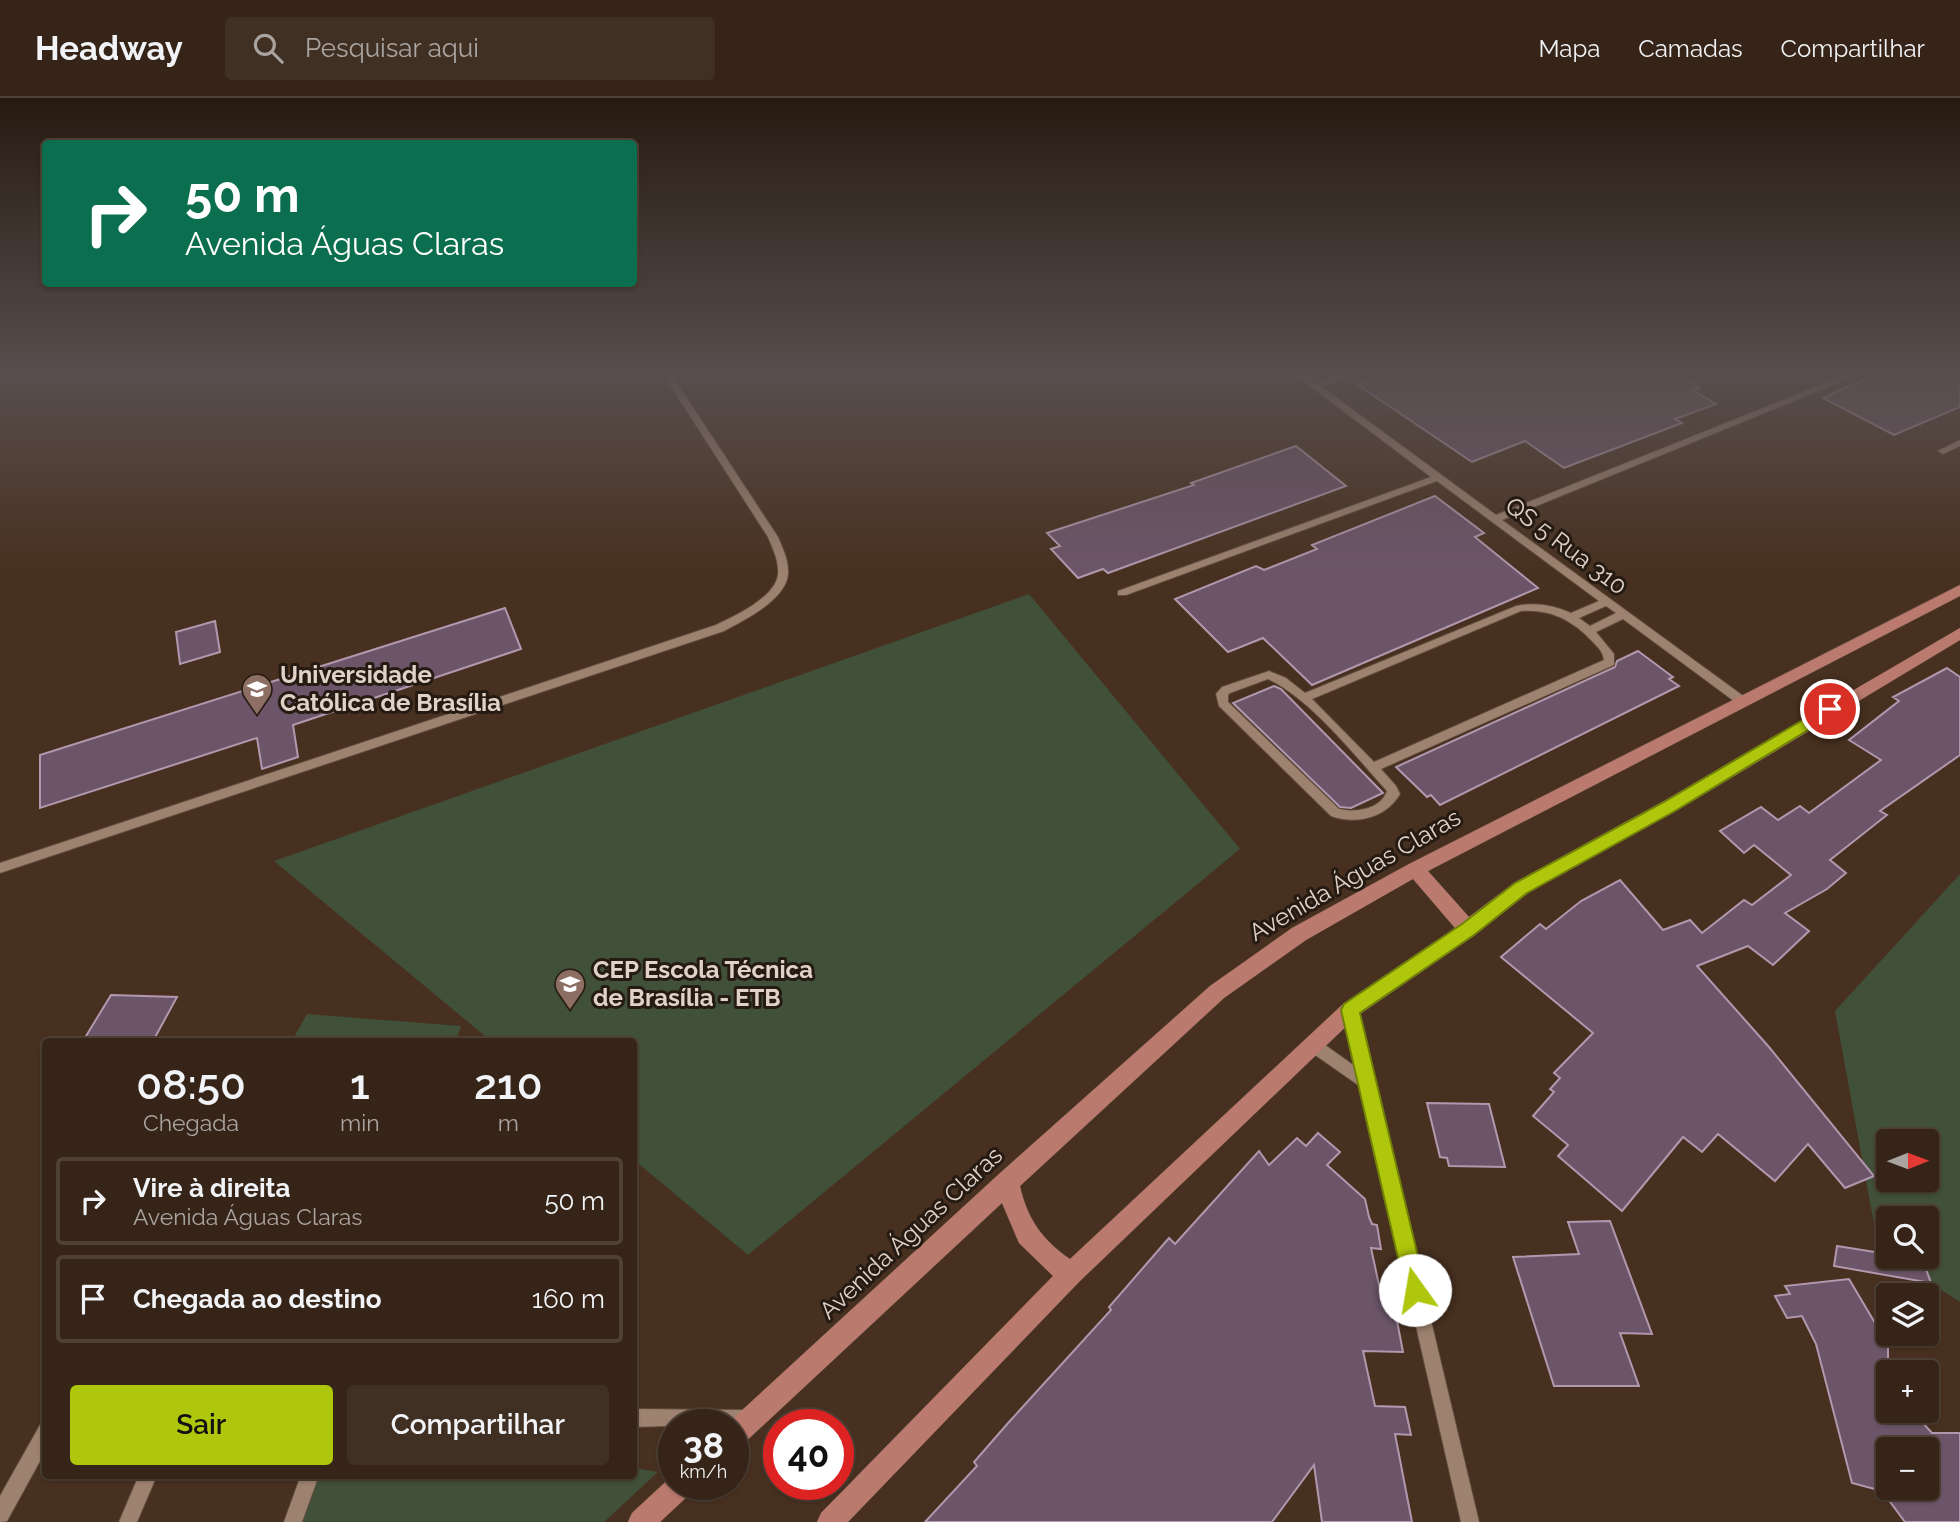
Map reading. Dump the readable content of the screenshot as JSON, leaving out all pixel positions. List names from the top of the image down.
{
  "streets": {
    "main road": ["Avenida Águas Claras"],
    "street": ["QS 5 Rua 310"]
  },
  "crossings": [
    ["QS 5 Rua 310", "Avenida Águas Claras"]
  ],
  "places": {
    "school or university": ["Universidade Católica de Brasília", "CEP Escola Técnica de Brasília - ETB"]
  },
  "north": "right",
  "page": {
    "header": "Headway",
    "search": "Pesquisar aqui",
    "nav": ["Mapa", "Camadas", "Compartilhar"],
    "turn": ["50 m", "Avenida Águas Claras"],
    "eta": [
      "08:50",
      "Chegada",
      "1",
      "min",
      "210",
      "m"
    ],
    "map_buttons": ["+", "−"],
    "list": [
      {
        "name": "Vire à direita",
        "note": "Avenida Águas Claras",
        "value": "50 m"
      },
      {
        "name": "Chegada ao destino",
        "value": "160 m"
      }
    ],
    "buttons": ["Sair", "Compartilhar"],
    "speed": "38 km/h",
    "limit": "40"
  }
}
